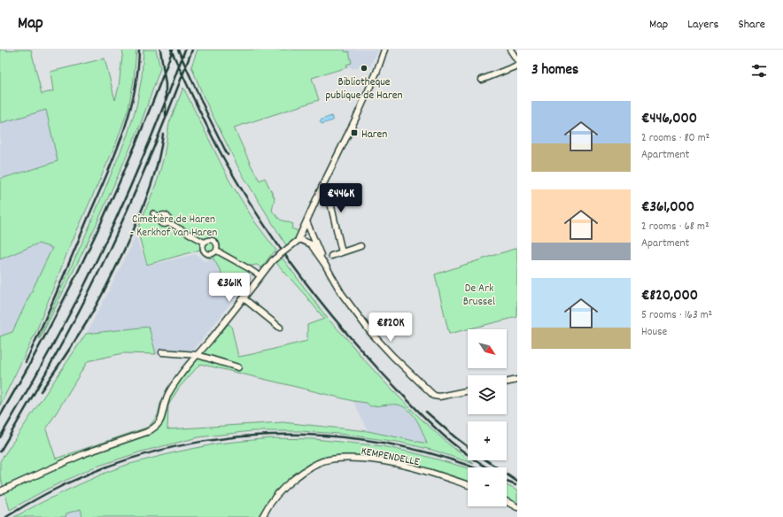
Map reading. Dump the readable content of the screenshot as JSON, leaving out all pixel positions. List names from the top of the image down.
{
  "streets": {
    "street": ["KEMPENDELLE"]
  },
  "parks": ["Cimetière de Haren - Kerkhof van Haren", "De Ark Brussel"],
  "places": {
    "other": ["Bibliotheque publique de Haren"],
    "transit": ["Haren"]
  },
  "north": "bottom right",
  "page": {
    "header": "Map",
    "nav": ["Map", "Layers", "Share"],
    "heading": "3 homes",
    "list": [
      {
        "name": "€446,000",
        "note": "2 rooms · 80 m² · Apartment"
      },
      {
        "name": "€361,000",
        "note": "2 rooms · 68 m² · Apartment"
      },
      {
        "name": "€820,000",
        "note": "5 rooms · 163 m² · House"
      }
    ],
    "price": ["€446K", "€361K", "€820K"],
    "map_buttons": ["+", "−"]
  }
}
